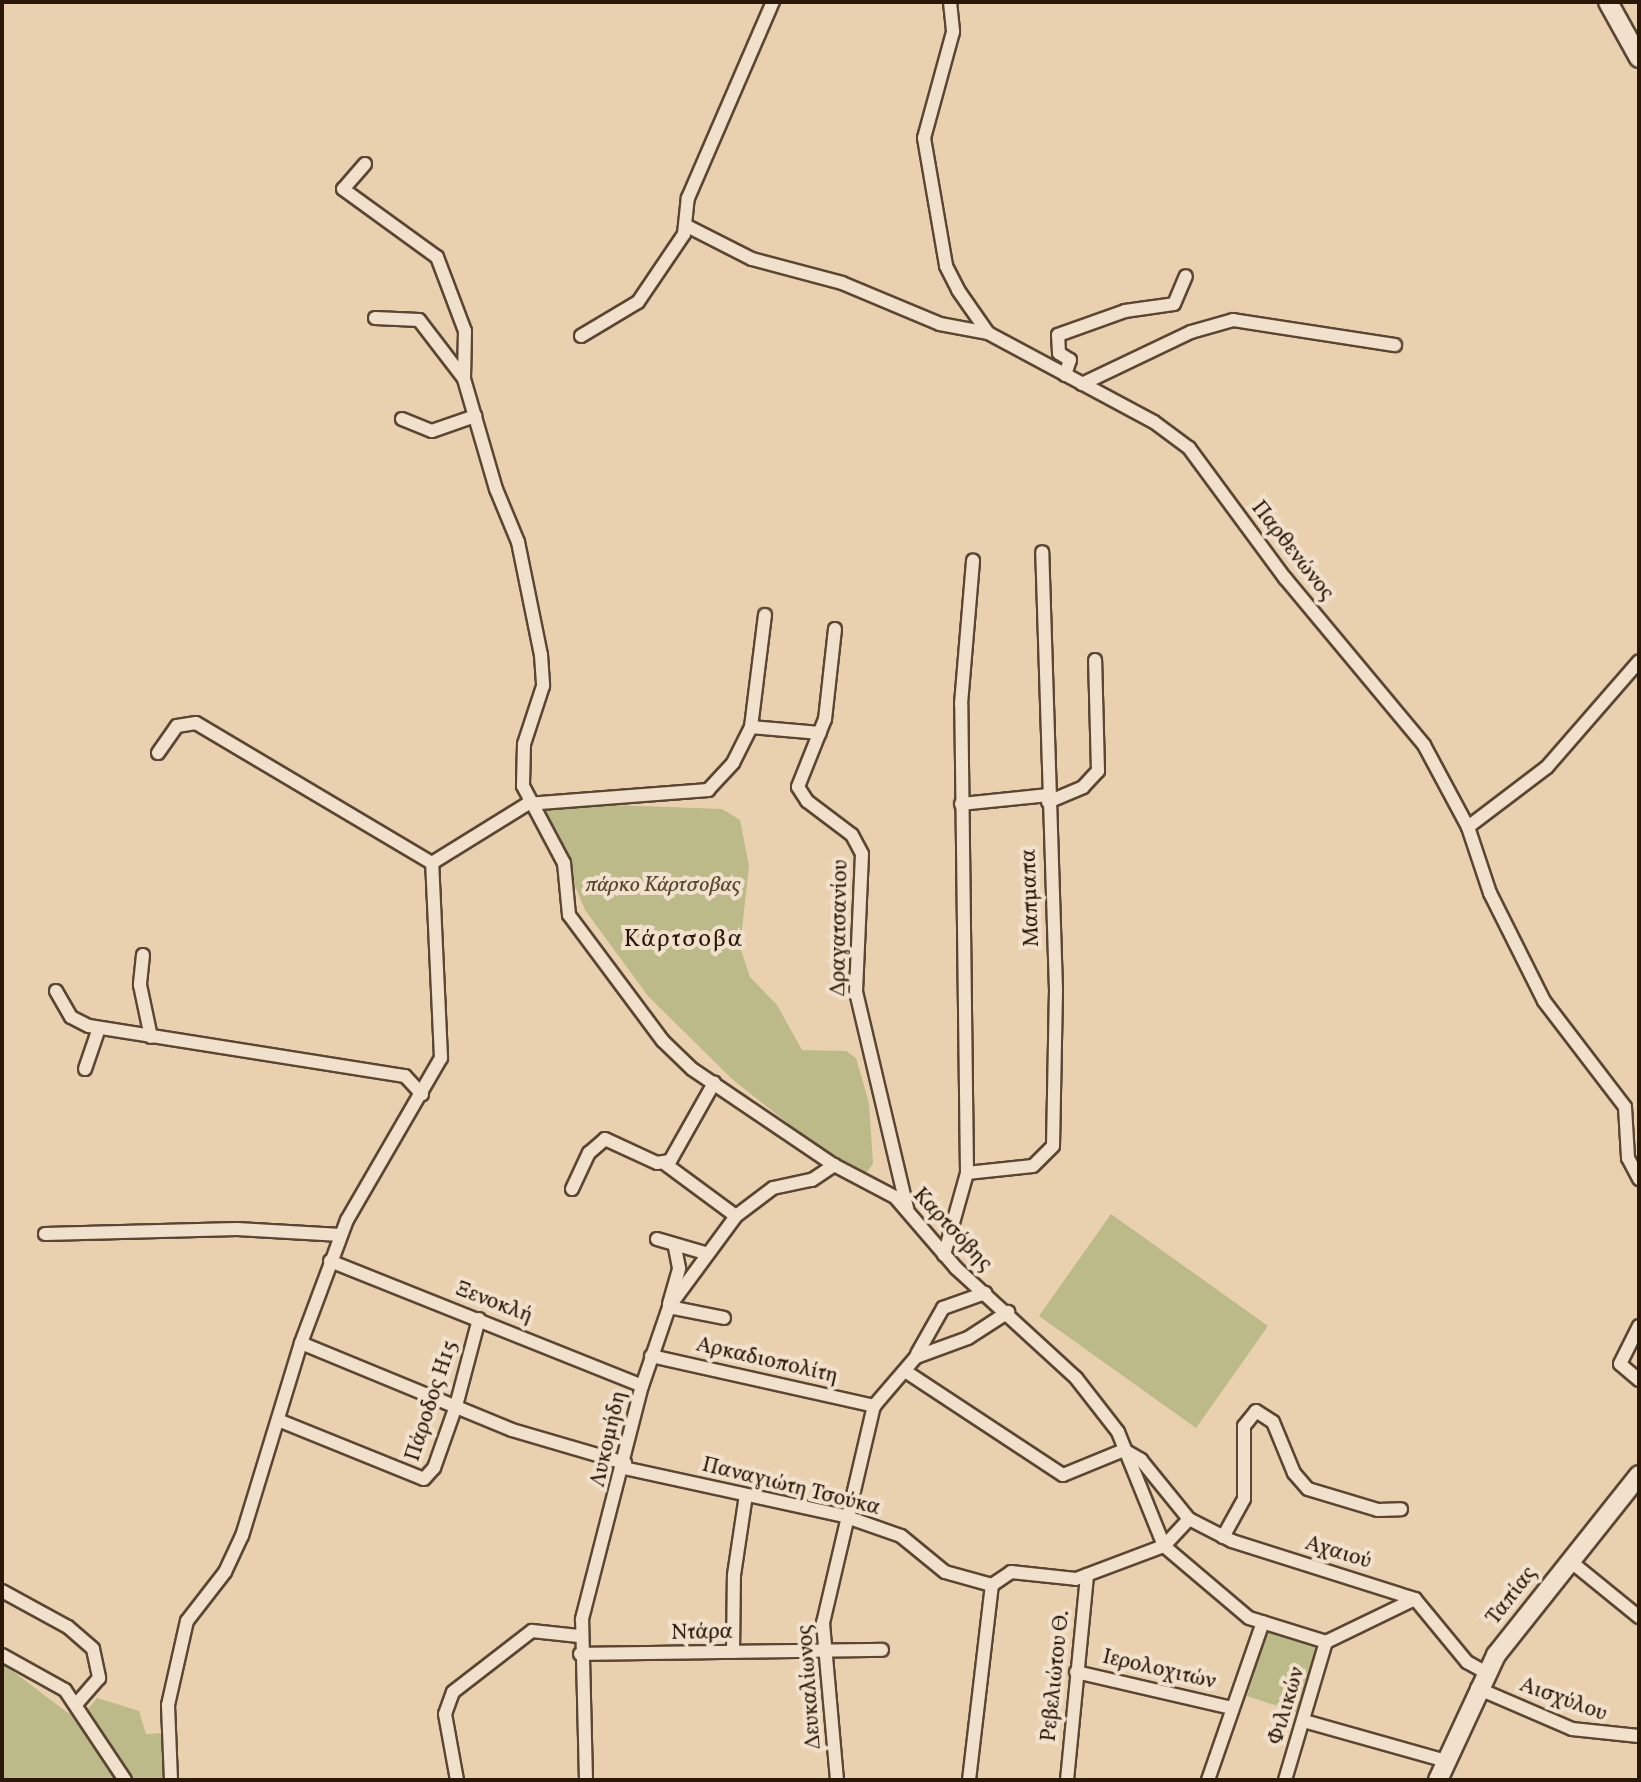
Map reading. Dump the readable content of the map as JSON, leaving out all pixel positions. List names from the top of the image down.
{
  "streets": {
    "street": [
      "Παρθενώνος",
      "Μαπμαπα",
      "Δραγατσανίου",
      "Καρτσόβης",
      "Ξενοκλή",
      "Αρκαδιοπολίτη",
      "Πάροδος Η15",
      "Λυκομήδη",
      "Παναγιώτη Τσούκα",
      "Αχαιού",
      "Ταπίας",
      "Ντάρα",
      "Ιερολοχιτών",
      "Ρεβελιώτου Θ.",
      "Δευκαλίωνος",
      "Αισχύλου",
      "Φιλικών"
    ]
  },
  "crossings": [
    ["Δραγατσανίου", "Καρτσόβης"],
    ["Καρτσόβης", "Φιλικών"],
    ["Ξενοκλή", "Πάροδος Η15"],
    ["Ξενοκλή", "Λυκομήδη"],
    ["Αρκαδιοπολίτη", "Λυκομήδη"],
    ["Αρκαδιοπολίτη", "Δευκαλίωνος"],
    ["Πάροδος Η15", "Παναγιώτη Τσούκα"],
    ["Λυκομήδη", "Παναγιώτη Τσούκα"],
    ["Λυκομήδη", "Ντάρα"],
    ["Παναγιώτη Τσούκα", "Δευκαλίωνος"],
    ["Ταπίας", "Αισχύλου"],
    ["Ντάρα", "Δευκαλίωνος"],
    ["Ιερολοχιτών", "Ρεβελιώτου Θ."]
  ],
  "districts": ["Κάρτσοβα"],
  "parks": ["πάρκο Κάρτσοβας"]
}
